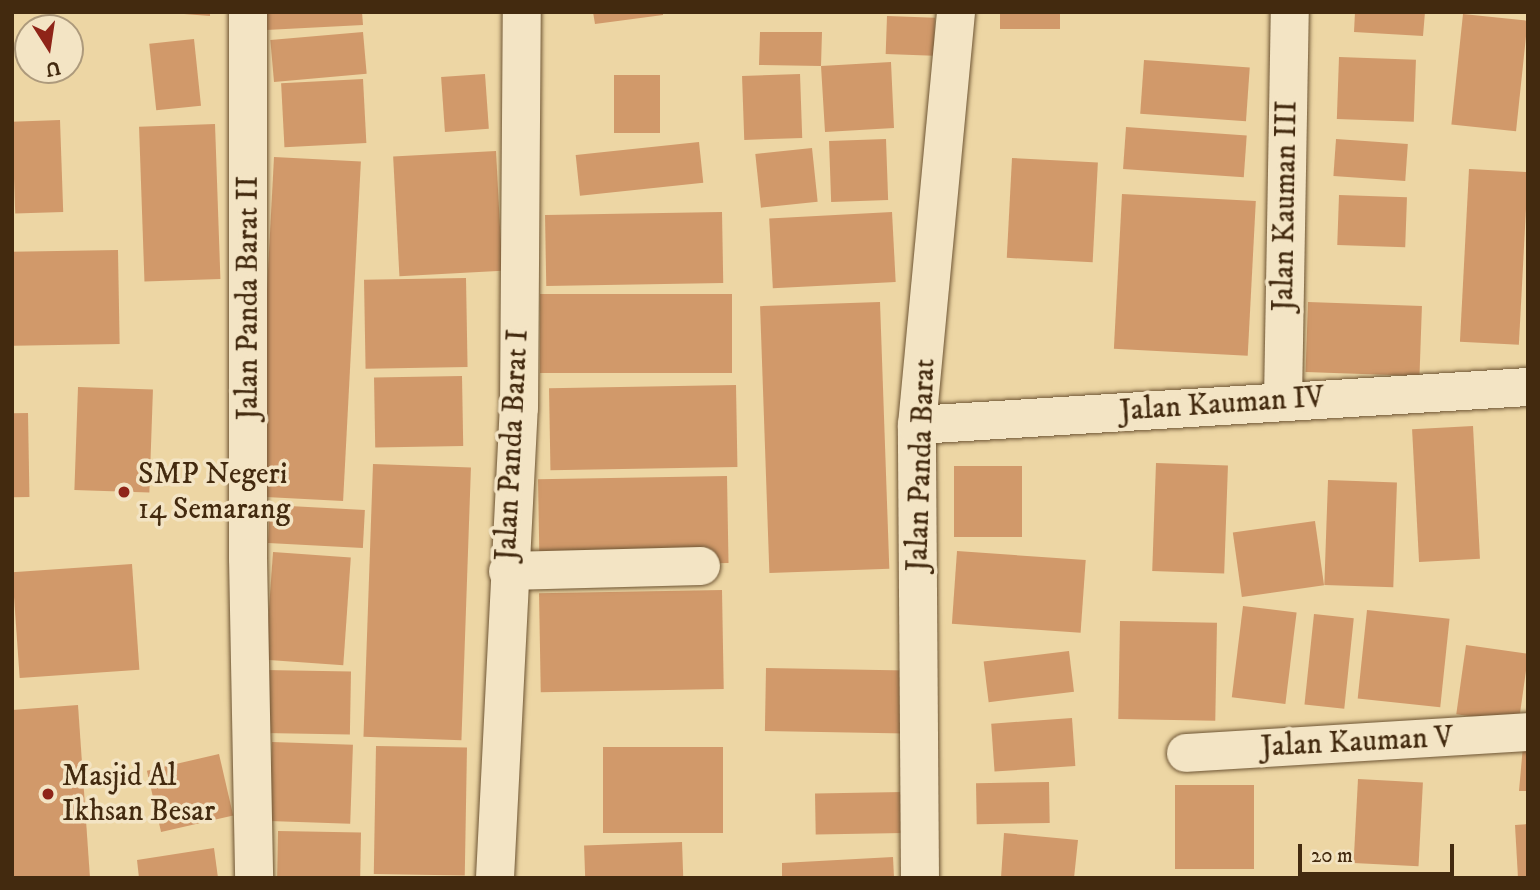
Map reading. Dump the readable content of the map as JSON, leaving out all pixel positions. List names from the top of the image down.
{
  "streets": {
    "street": [
      "Jalan Kauman III",
      "Jalan Panda Barat II",
      "Jalan Kauman IV",
      "Jalan Panda Barat I",
      "Jalan Panda Barat",
      "Jalan Kauman V"
    ]
  },
  "crossings": [
    ["Jalan Kauman III", "Jalan Kauman IV"],
    ["Jalan Kauman IV", "Jalan Panda Barat"]
  ],
  "places": ["SMP Negeri 14 Semarang", "Masjid Al Ikhsan Besar"],
  "scale_bar": "20 m",
  "north": "bottom"
}
